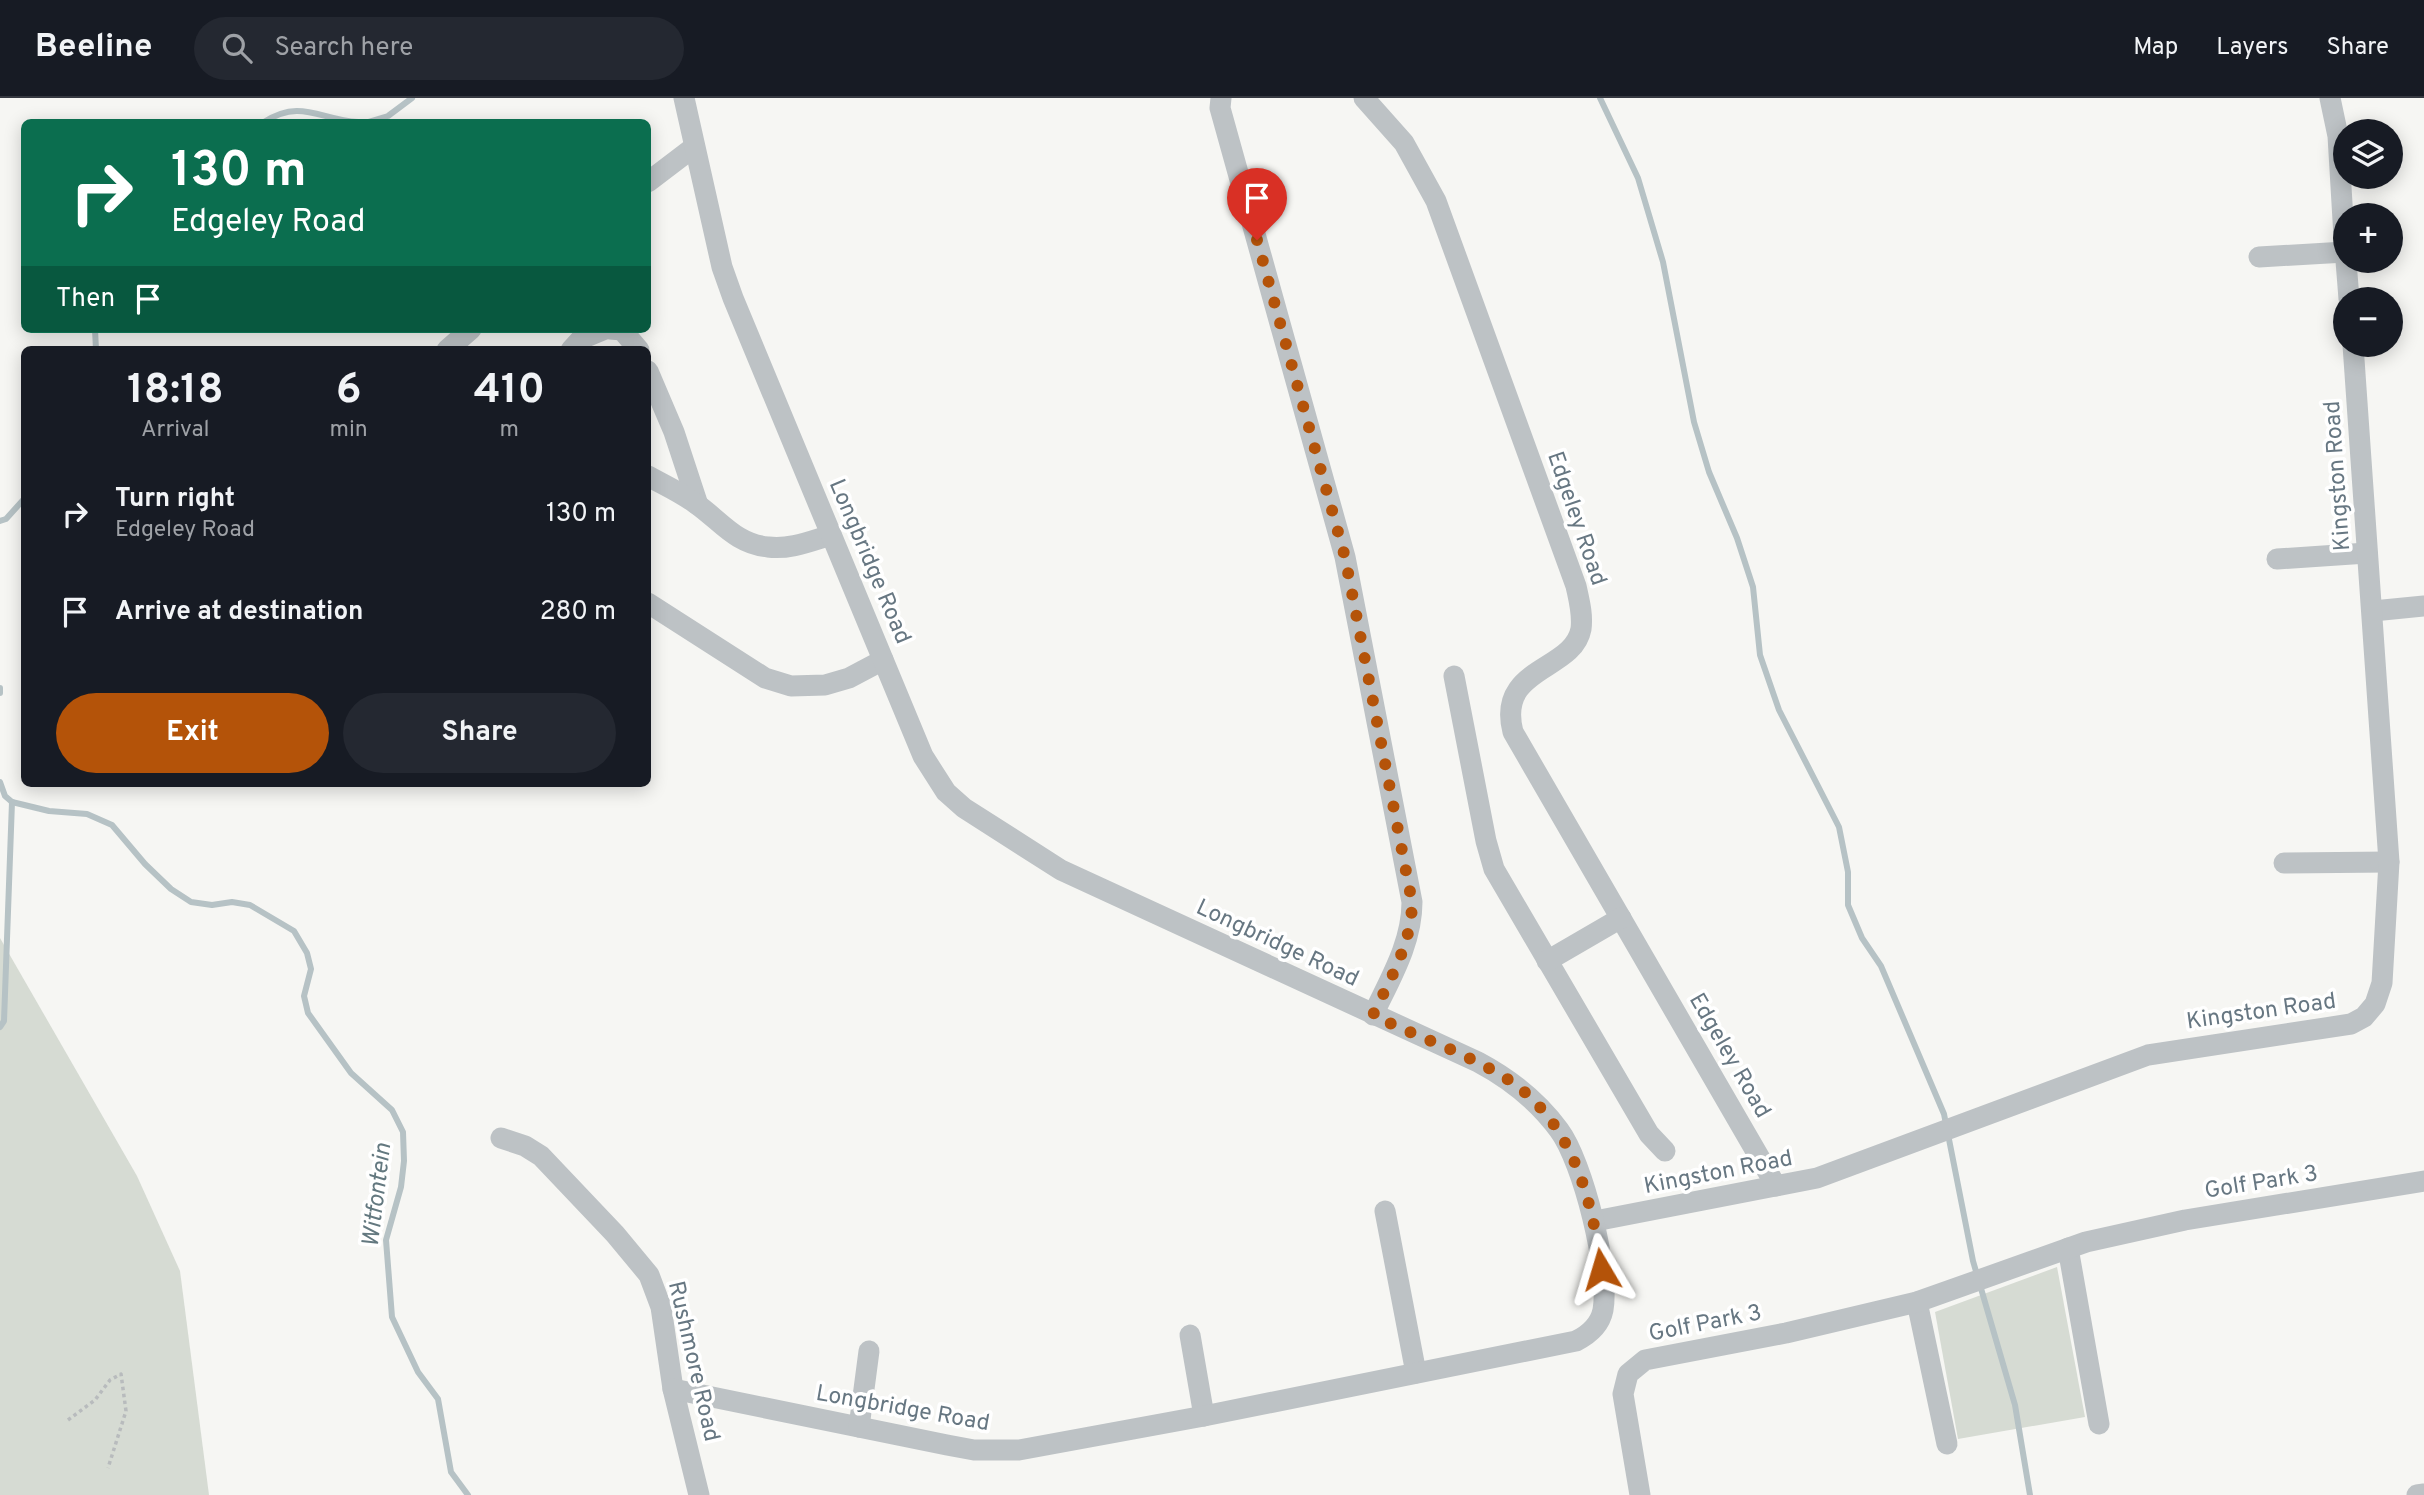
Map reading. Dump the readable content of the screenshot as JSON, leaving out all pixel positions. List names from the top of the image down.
{
  "streets": {
    "street": [
      "Kingston Road",
      "Edgeley Road",
      "Longbridge Road",
      "Golf Park 3",
      "Rushmore Road"
    ]
  },
  "crossings": [
    ["Kingston Road", "Edgeley Road"],
    ["Kingston Road", "Longbridge Road"],
    ["Longbridge Road", "Rushmore Road"]
  ],
  "water": ["Witfontein"],
  "page": {
    "header": "Beeline",
    "search": "Search here",
    "nav": ["Map", "Layers", "Share"],
    "map_buttons": ["+", "−"],
    "turn": ["130 m", "Edgeley Road"],
    "then": "Then",
    "eta": [
      "18:18",
      "Arrival",
      "6",
      "min",
      "410",
      "m"
    ],
    "list": [
      {
        "name": "Turn right",
        "note": "Edgeley Road",
        "value": "130 m"
      },
      {
        "name": "Arrive at destination",
        "value": "280 m"
      }
    ],
    "buttons": ["Exit", "Share"]
  }
}
